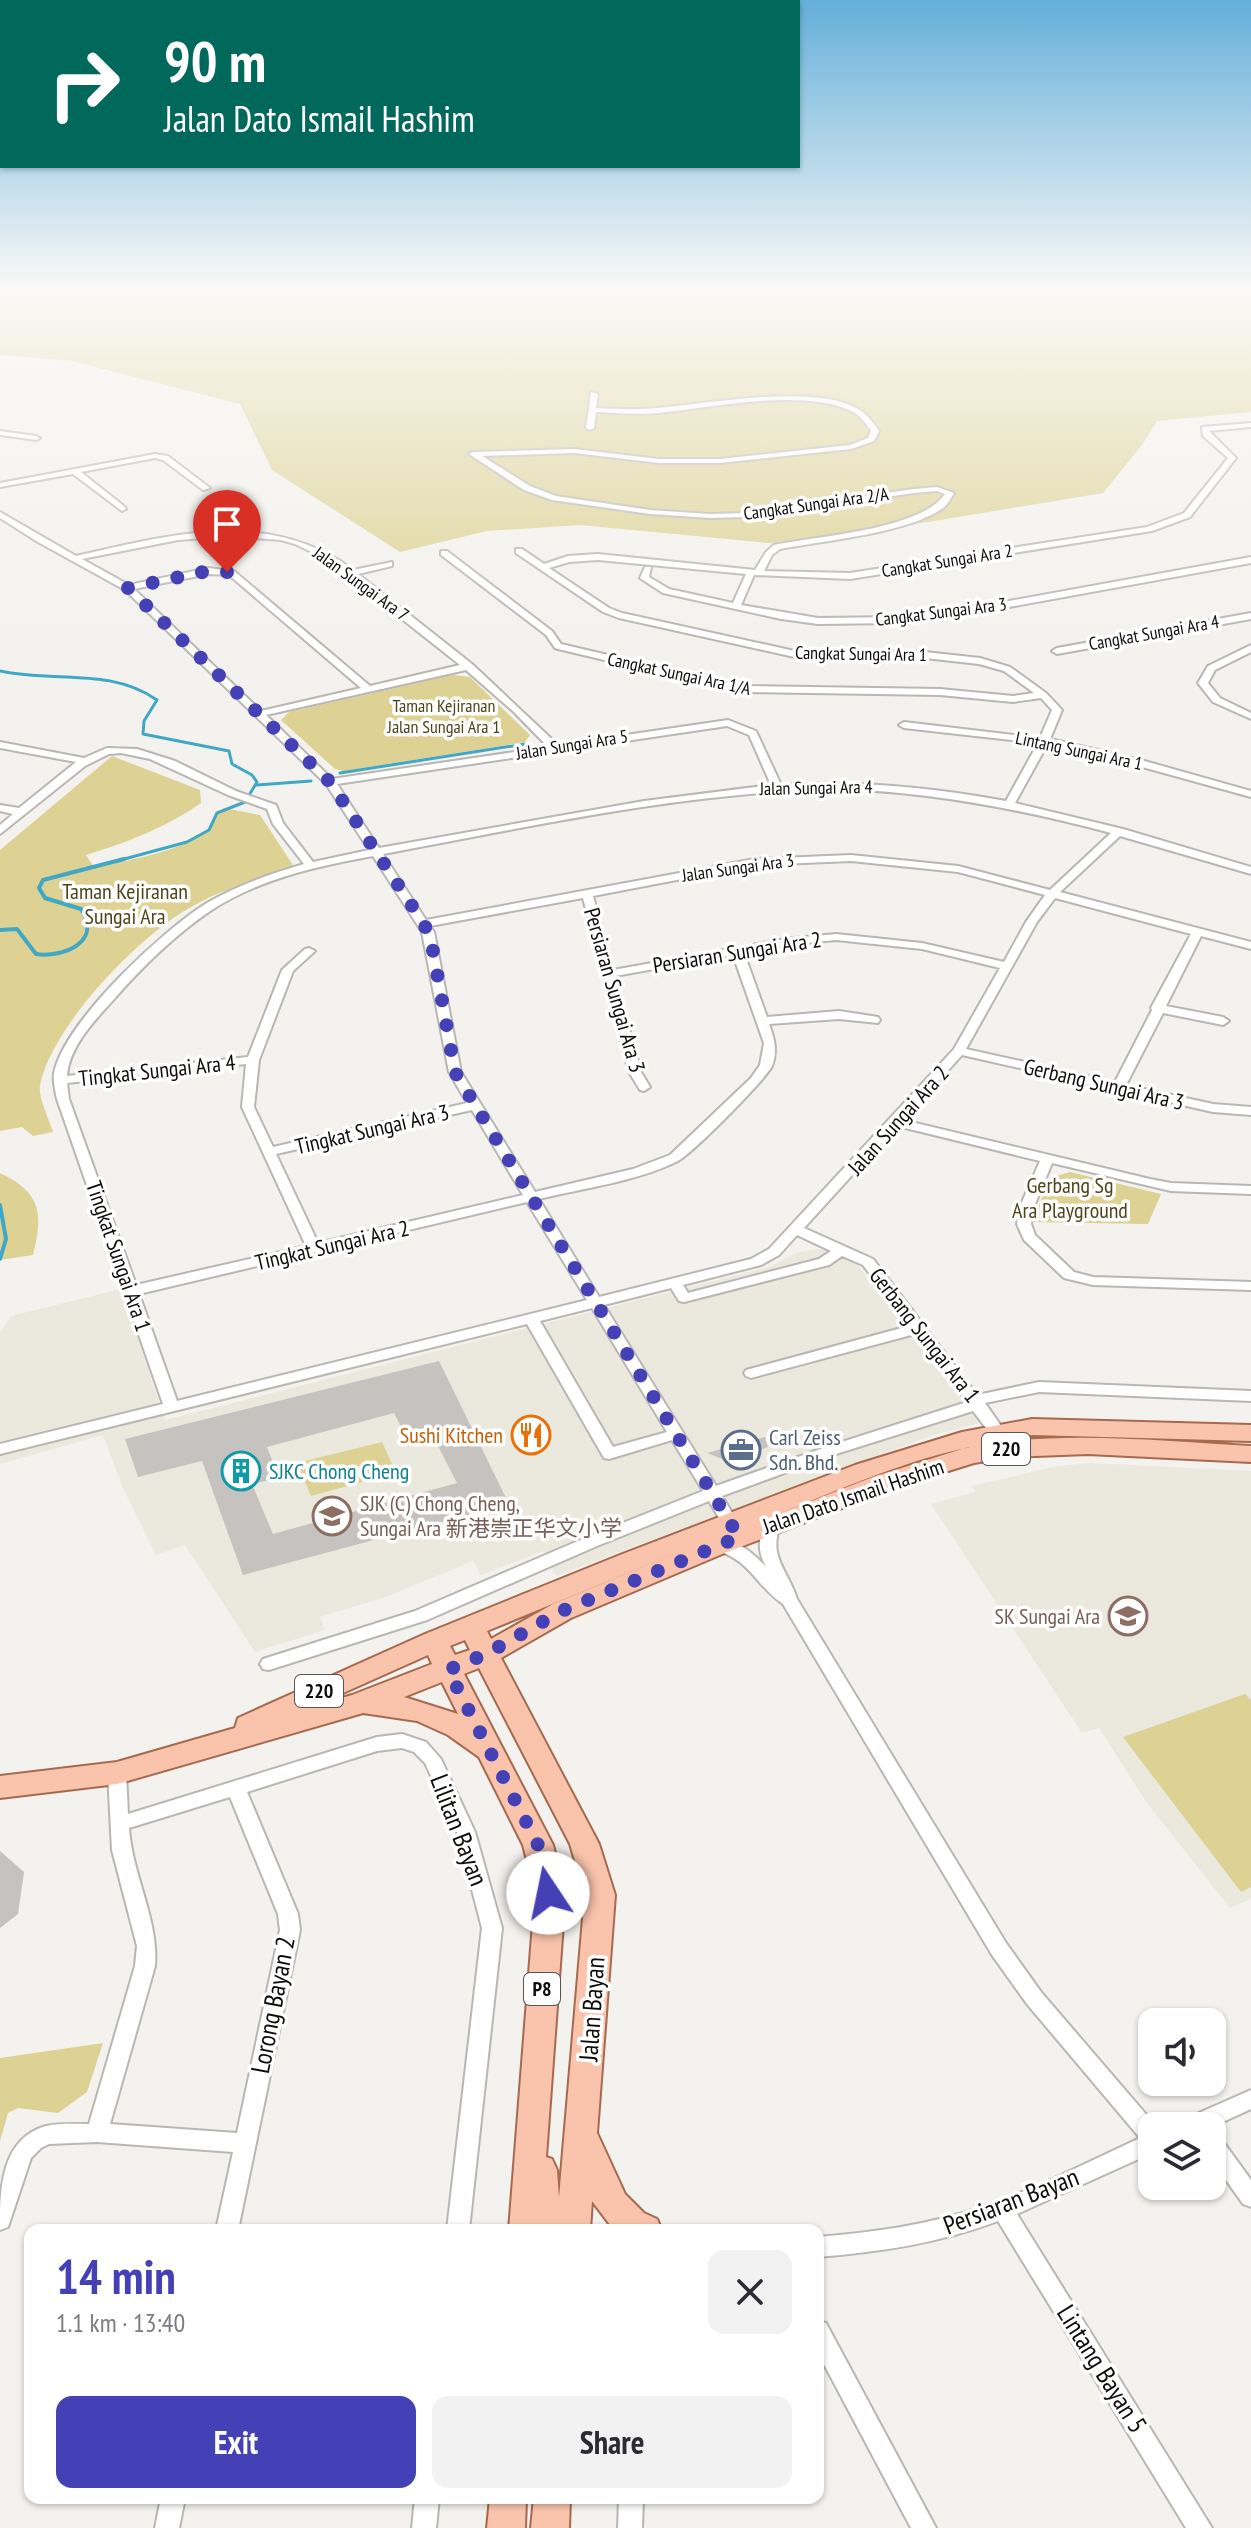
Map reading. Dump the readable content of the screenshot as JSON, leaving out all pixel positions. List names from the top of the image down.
{
  "streets": {
    "main road": [
      "220",
      "Jalan Dato Ismail Hashim",
      "P8",
      "Jalan Bayan"
    ],
    "street": [
      "Cangkat Sungai Ara 2/A",
      "Cangkat Sungai Ara 2",
      "Jalan Sungai Ara 7",
      "Cangkat Sungai Ara 3",
      "Cangkat Sungai Ara 4",
      "Cangkat Sungai Ara 1",
      "Cangkat Sungai Ara 1/A",
      "Jalan Sungai Ara 5",
      "Lintang Sungai Ara 1",
      "Jalan Sungai Ara 4",
      "Jalan Sungai Ara 3",
      "Persiaran Sungai Ara 2",
      "Persiaran Sungai Ara 3",
      "Tingkat Sungai Ara 4",
      "Gerbang Sungai Ara 3",
      "Jalan Sungai Ara 2",
      "Tingkat Sungai Ara 3",
      "Tingkat Sungai Ara 2",
      "Tingkat Sungai Ara 1",
      "Gerbang Sungai Ara 1",
      "Lilitan Bayan",
      "Lorong Bayan 2",
      "Persiaran Bayan",
      "Lintang Bayan 5"
    ]
  },
  "crossings": [
    ["Cangkat Sungai Ara 2/A", "Cangkat Sungai Ara 2"],
    ["Cangkat Sungai Ara 2", "Cangkat Sungai Ara 1"],
    ["Jalan Sungai Ara 7", "Jalan Sungai Ara 5"],
    ["Cangkat Sungai Ara 1", "Cangkat Sungai Ara 1/A"],
    ["Jalan Sungai Ara 5", "Jalan Sungai Ara 4"],
    ["Jalan Sungai Ara 4", "Jalan Sungai Ara 2"],
    ["Jalan Sungai Ara 3", "Persiaran Sungai Ara 3"],
    ["Jalan Sungai Ara 3", "Jalan Sungai Ara 2"],
    ["Persiaran Sungai Ara 2", "Persiaran Sungai Ara 3"],
    ["Persiaran Sungai Ara 2", "Jalan Sungai Ara 2"],
    ["Persiaran Sungai Ara 2", "Tingkat Sungai Ara 2"],
    ["Tingkat Sungai Ara 4", "Tingkat Sungai Ara 3"],
    ["Tingkat Sungai Ara 4", "Tingkat Sungai Ara 2"],
    ["Tingkat Sungai Ara 4", "Tingkat Sungai Ara 1"],
    ["Gerbang Sungai Ara 3", "Jalan Sungai Ara 2"],
    ["Jalan Sungai Ara 2", "Gerbang Sungai Ara 1"],
    ["Tingkat Sungai Ara 2", "Tingkat Sungai Ara 1"],
    ["Gerbang Sungai Ara 1", "Jalan Dato Ismail Hashim"],
    ["Jalan Dato Ismail Hashim", "P8"],
    ["Jalan Dato Ismail Hashim", "Jalan Bayan"],
    ["Lilitan Bayan", "Lorong Bayan 2"],
    ["Persiaran Bayan", "Lintang Bayan 5"]
  ],
  "parks": ["Taman Kejiranan Jalan Sungai Ara 1", "Taman Kejiranan Sungai Ara", "Gerbang Sg Ara Playground"],
  "places": {
    "restaurant": ["Sushi Kitchen"],
    "office": ["Carl Zeiss Sdn. Bhd."],
    "building": ["SJKC Chong Cheng"],
    "school or university": ["SJK (C) Chong Cheng, Sungai Ara 新港崇正华文小学", "SK Sungai Ara"]
  },
  "page": {
    "turn": ["90 m", "Jalan Dato Ismail Hashim"],
    "heading": ["14 min", "1.1 km · 13:40"],
    "buttons": ["Exit", "Share"]
  }
}
